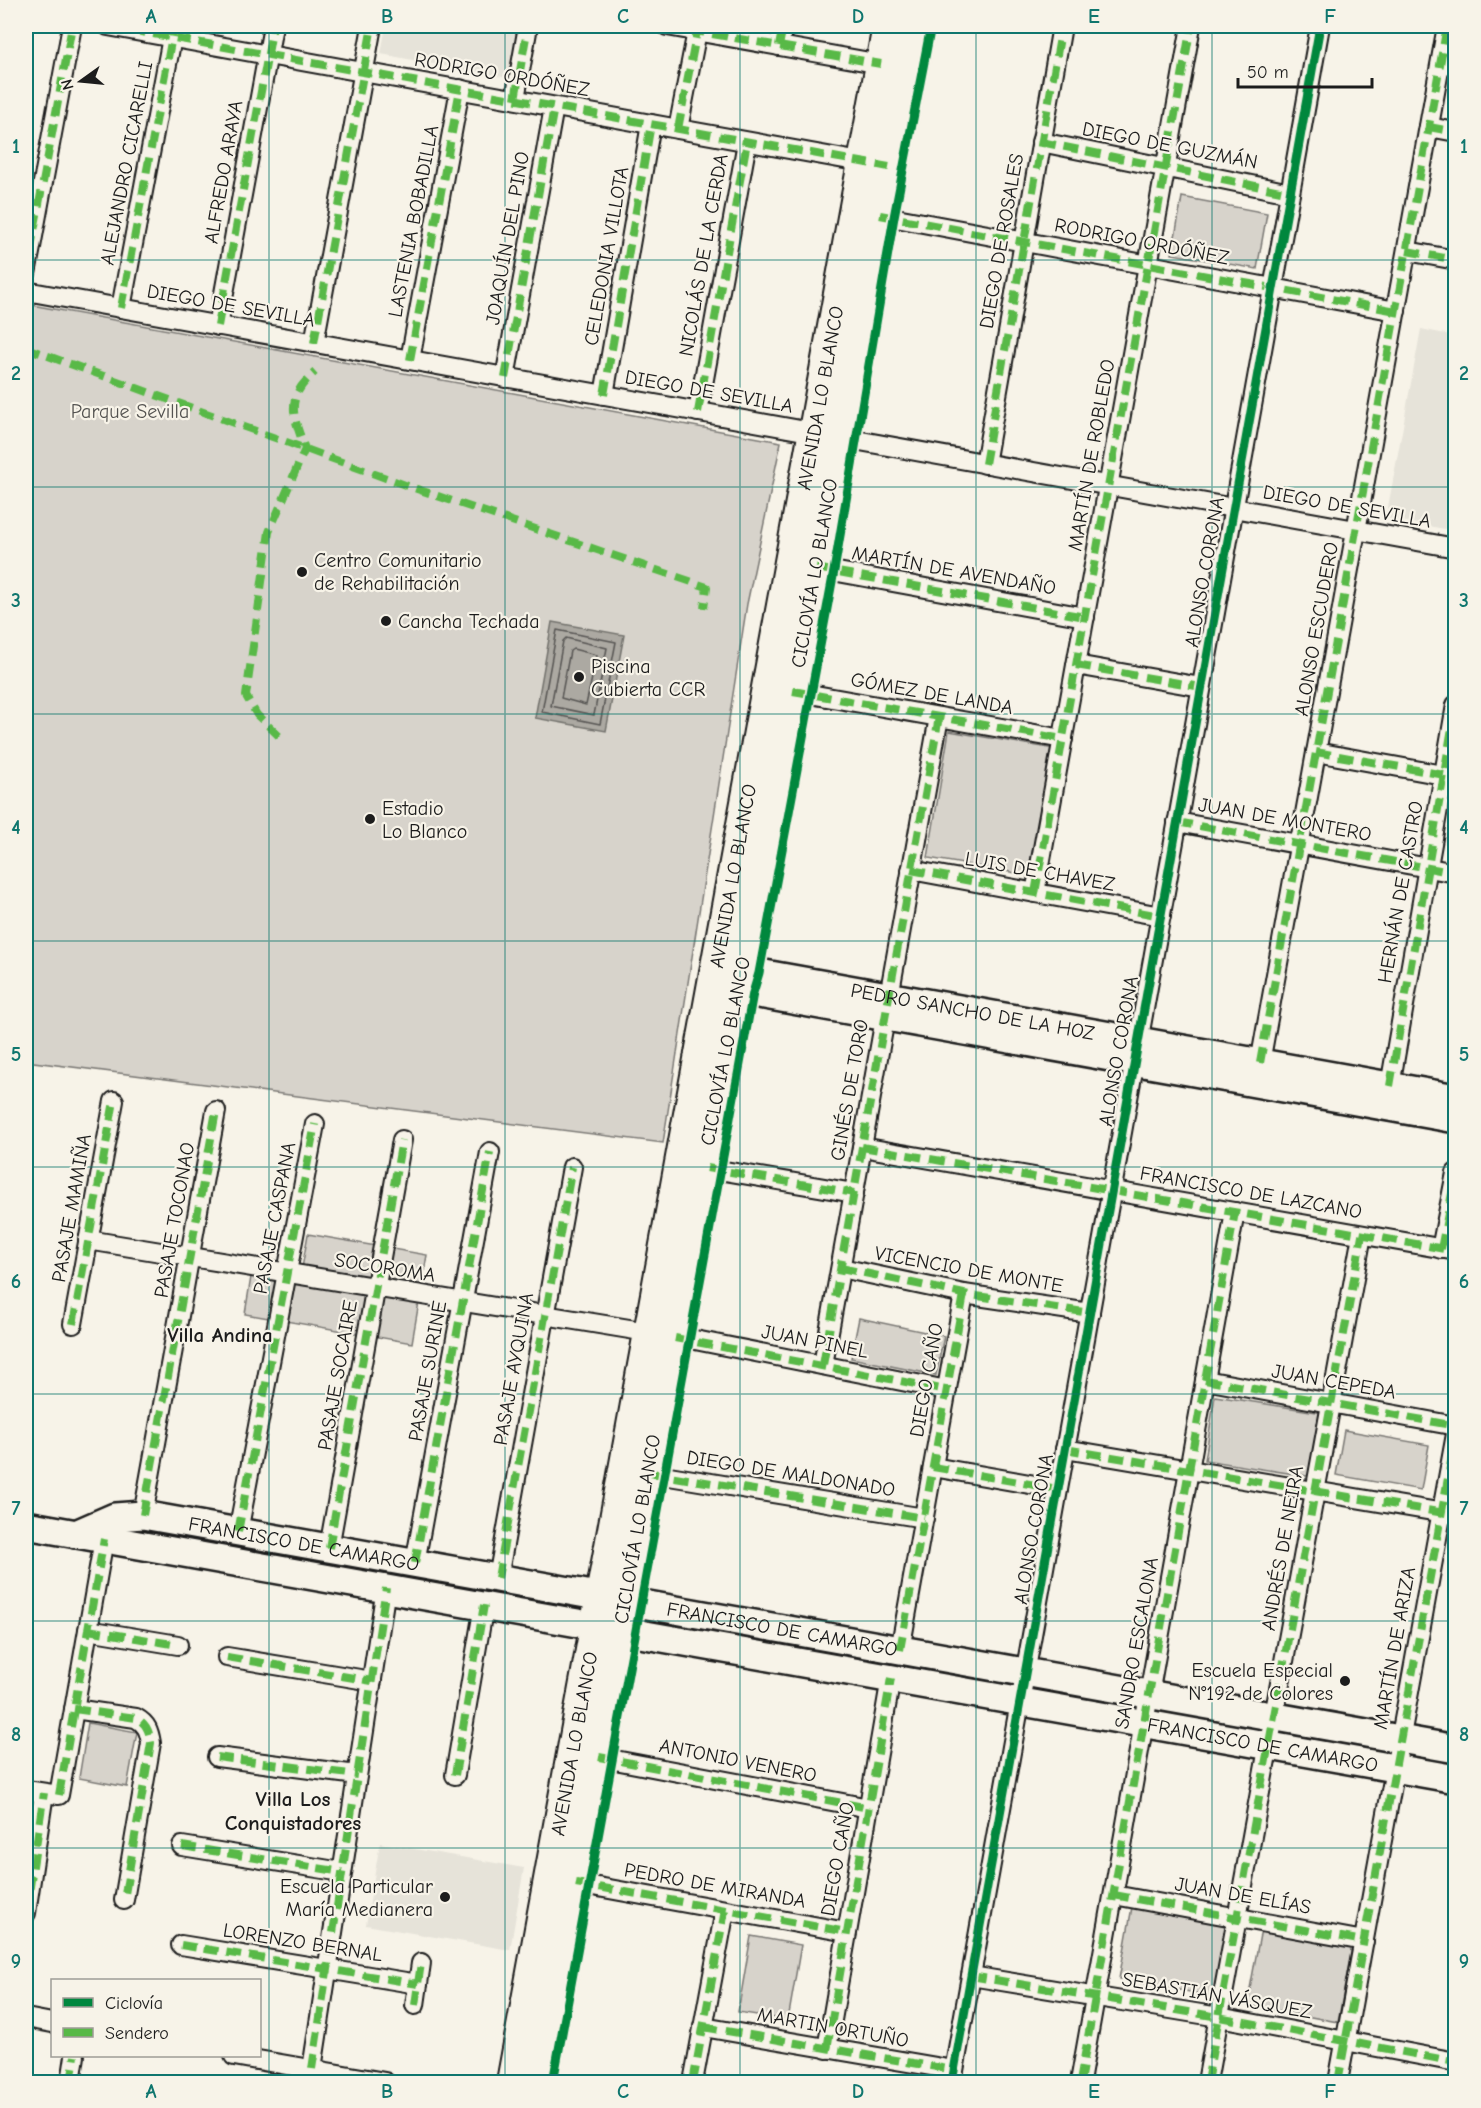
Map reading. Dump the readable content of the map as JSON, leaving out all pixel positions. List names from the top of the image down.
{
  "streets": {
    "main road": ["AVENIDA LO BLANCO"],
    "street": [
      "RODRIGO ORDÓÑEZ",
      "DIEGO DE GUZMÁN",
      "ALEJANDRO CICARELLI",
      "ALFREDO ARAYA",
      "LASTENIA BOBADILLA",
      "JOAQUÍN DEL PINO",
      "DIEGO DE ROSALES",
      "NICOLÁS DE LA CERDA",
      "CELEDONIA VILLOTA",
      "DIEGO DE SEVILLA",
      "MARTÍN DE ROBLEDO",
      "MARTÍN DE AVENDAÑO",
      "ALONSO CORONA",
      "ALONSO ESCUDERO",
      "GÓMEZ DE LANDA",
      "JUAN DE MONTERO",
      "LUIS DE CHAVEZ",
      "HERNÁN DE CASTRO",
      "PEDRO SANCHO DE LA HOZ",
      "GINÉS DE TORO",
      "FRANCISCO DE LAZCANO",
      "PASAJE MAMIÑA",
      "PASAJE CASPANA",
      "PASAJE TOCONAO",
      "SOCOROMA",
      "VICENCIO DE MONTE",
      "JUAN PINEL",
      "PASAJE AYQUINA",
      "PASAJE SURINE",
      "PASAJE SOCAIRE",
      "DIEGO CAÑO",
      "JUAN CEPEDA",
      "DIEGO DE MALDONADO",
      "FRANCISCO DE CAMARGO",
      "ANDRÉS DE NEIRA",
      "SANDRO ESCALONA",
      "MARTÍN DE ARIZA",
      "ANTONIO VENERO",
      "PEDRO DE MIRANDA",
      "JUAN DE ELÍAS",
      "LORENZO BERNAL",
      "SEBASTIÁN VÁSQUEZ",
      "MARTIN ORTUÑO"
    ],
    "cycle path": ["CICLOVÍA LO BLANCO"]
  },
  "crossings": [
    ["RODRIGO ORDÓÑEZ", "ALEJANDRO CICARELLI"],
    ["RODRIGO ORDÓÑEZ", "ALFREDO ARAYA"],
    ["RODRIGO ORDÓÑEZ", "LASTENIA BOBADILLA"],
    ["RODRIGO ORDÓÑEZ", "JOAQUÍN DEL PINO"],
    ["RODRIGO ORDÓÑEZ", "DIEGO DE ROSALES"],
    ["RODRIGO ORDÓÑEZ", "NICOLÁS DE LA CERDA"],
    ["RODRIGO ORDÓÑEZ", "CELEDONIA VILLOTA"],
    ["RODRIGO ORDÓÑEZ", "AVENIDA LO BLANCO"],
    ["RODRIGO ORDÓÑEZ", "MARTÍN DE ROBLEDO"],
    ["RODRIGO ORDÓÑEZ", "ALONSO CORONA"],
    ["RODRIGO ORDÓÑEZ", "ALONSO ESCUDERO"],
    ["DIEGO DE GUZMÁN", "DIEGO DE ROSALES"],
    ["DIEGO DE GUZMÁN", "MARTÍN DE ROBLEDO"],
    ["DIEGO DE GUZMÁN", "ALONSO CORONA"],
    ["ALEJANDRO CICARELLI", "DIEGO DE SEVILLA"],
    ["ALFREDO ARAYA", "DIEGO DE SEVILLA"],
    ["LASTENIA BOBADILLA", "DIEGO DE SEVILLA"],
    ["JOAQUÍN DEL PINO", "DIEGO DE SEVILLA"],
    ["DIEGO DE ROSALES", "DIEGO DE SEVILLA"],
    ["NICOLÁS DE LA CERDA", "DIEGO DE SEVILLA"],
    ["CELEDONIA VILLOTA", "DIEGO DE SEVILLA"],
    ["DIEGO DE SEVILLA", "AVENIDA LO BLANCO"],
    ["DIEGO DE SEVILLA", "MARTÍN DE ROBLEDO"],
    ["DIEGO DE SEVILLA", "ALONSO CORONA"],
    ["DIEGO DE SEVILLA", "ALONSO ESCUDERO"],
    ["AVENIDA LO BLANCO", "MARTÍN DE AVENDAÑO"],
    ["AVENIDA LO BLANCO", "GÓMEZ DE LANDA"],
    ["AVENIDA LO BLANCO", "PEDRO SANCHO DE LA HOZ"],
    ["AVENIDA LO BLANCO", "SOCOROMA"],
    ["AVENIDA LO BLANCO", "JUAN PINEL"],
    ["AVENIDA LO BLANCO", "DIEGO DE MALDONADO"],
    ["AVENIDA LO BLANCO", "FRANCISCO DE CAMARGO"],
    ["AVENIDA LO BLANCO", "ANTONIO VENERO"],
    ["AVENIDA LO BLANCO", "PEDRO DE MIRANDA"],
    ["MARTÍN DE ROBLEDO", "MARTÍN DE AVENDAÑO"],
    ["MARTÍN DE ROBLEDO", "GÓMEZ DE LANDA"],
    ["MARTÍN DE ROBLEDO", "LUIS DE CHAVEZ"],
    ["ALONSO CORONA", "JUAN DE MONTERO"],
    ["ALONSO CORONA", "LUIS DE CHAVEZ"],
    ["ALONSO CORONA", "PEDRO SANCHO DE LA HOZ"],
    ["ALONSO CORONA", "FRANCISCO DE LAZCANO"],
    ["ALONSO CORONA", "VICENCIO DE MONTE"],
    ["ALONSO CORONA", "FRANCISCO DE CAMARGO"],
    ["ALONSO CORONA", "SEBASTIÁN VÁSQUEZ"],
    ["ALONSO CORONA", "MARTIN ORTUÑO"],
    ["ALONSO ESCUDERO", "JUAN DE MONTERO"],
    ["ALONSO ESCUDERO", "PEDRO SANCHO DE LA HOZ"],
    ["GÓMEZ DE LANDA", "GINÉS DE TORO"],
    ["JUAN DE MONTERO", "HERNÁN DE CASTRO"],
    ["LUIS DE CHAVEZ", "GINÉS DE TORO"],
    ["HERNÁN DE CASTRO", "PEDRO SANCHO DE LA HOZ"],
    ["PEDRO SANCHO DE LA HOZ", "GINÉS DE TORO"],
    ["GINÉS DE TORO", "FRANCISCO DE LAZCANO"],
    ["GINÉS DE TORO", "VICENCIO DE MONTE"],
    ["GINÉS DE TORO", "JUAN PINEL"],
    ["FRANCISCO DE LAZCANO", "ANDRÉS DE NEIRA"],
    ["FRANCISCO DE LAZCANO", "SANDRO ESCALONA"],
    ["PASAJE MAMIÑA", "SOCOROMA"],
    ["PASAJE CASPANA", "SOCOROMA"],
    ["PASAJE CASPANA", "FRANCISCO DE CAMARGO"],
    ["PASAJE TOCONAO", "SOCOROMA"],
    ["PASAJE TOCONAO", "FRANCISCO DE CAMARGO"],
    ["SOCOROMA", "JUAN PINEL"],
    ["SOCOROMA", "PASAJE AYQUINA"],
    ["SOCOROMA", "PASAJE SURINE"],
    ["SOCOROMA", "PASAJE SOCAIRE"],
    ["VICENCIO DE MONTE", "DIEGO CAÑO"],
    ["JUAN PINEL", "DIEGO CAÑO"],
    ["PASAJE AYQUINA", "FRANCISCO DE CAMARGO"],
    ["PASAJE SURINE", "FRANCISCO DE CAMARGO"],
    ["PASAJE SOCAIRE", "FRANCISCO DE CAMARGO"],
    ["DIEGO CAÑO", "DIEGO DE MALDONADO"],
    ["DIEGO CAÑO", "FRANCISCO DE CAMARGO"],
    ["DIEGO CAÑO", "ANTONIO VENERO"],
    ["DIEGO CAÑO", "PEDRO DE MIRANDA"],
    ["DIEGO CAÑO", "MARTIN ORTUÑO"],
    ["JUAN CEPEDA", "ANDRÉS DE NEIRA"],
    ["JUAN CEPEDA", "SANDRO ESCALONA"],
    ["FRANCISCO DE CAMARGO", "ANDRÉS DE NEIRA"],
    ["FRANCISCO DE CAMARGO", "SANDRO ESCALONA"],
    ["FRANCISCO DE CAMARGO", "MARTÍN DE ARIZA"],
    ["ANDRÉS DE NEIRA", "JUAN DE ELÍAS"],
    ["ANDRÉS DE NEIRA", "SEBASTIÁN VÁSQUEZ"],
    ["SANDRO ESCALONA", "JUAN DE ELÍAS"],
    ["SANDRO ESCALONA", "SEBASTIÁN VÁSQUEZ"],
    ["MARTÍN DE ARIZA", "JUAN DE ELÍAS"],
    ["MARTÍN DE ARIZA", "SEBASTIÁN VÁSQUEZ"]
  ],
  "districts": ["Villa Andina", "Villa Los Conquistadores"],
  "parks": ["Parque Sevilla"],
  "places": [
    "Centro Comunitario de Rehabilitación",
    "Cancha Techada",
    "Piscina Cubierta CCR",
    "Estadio Lo Blanco",
    "Escuela Especial N°192 de Colores",
    "Escuela Particular María Medianera"
  ],
  "legend": ["Ciclovía", "Sendero"],
  "scale_bar": "50 m",
  "north": "left",
  "grid": {
    "columns": [
      "A",
      "B",
      "C",
      "D",
      "E",
      "F"
    ],
    "rows": [
      "1",
      "2",
      "3",
      "4",
      "5",
      "6",
      "7",
      "8",
      "9"
    ]
  }
}
